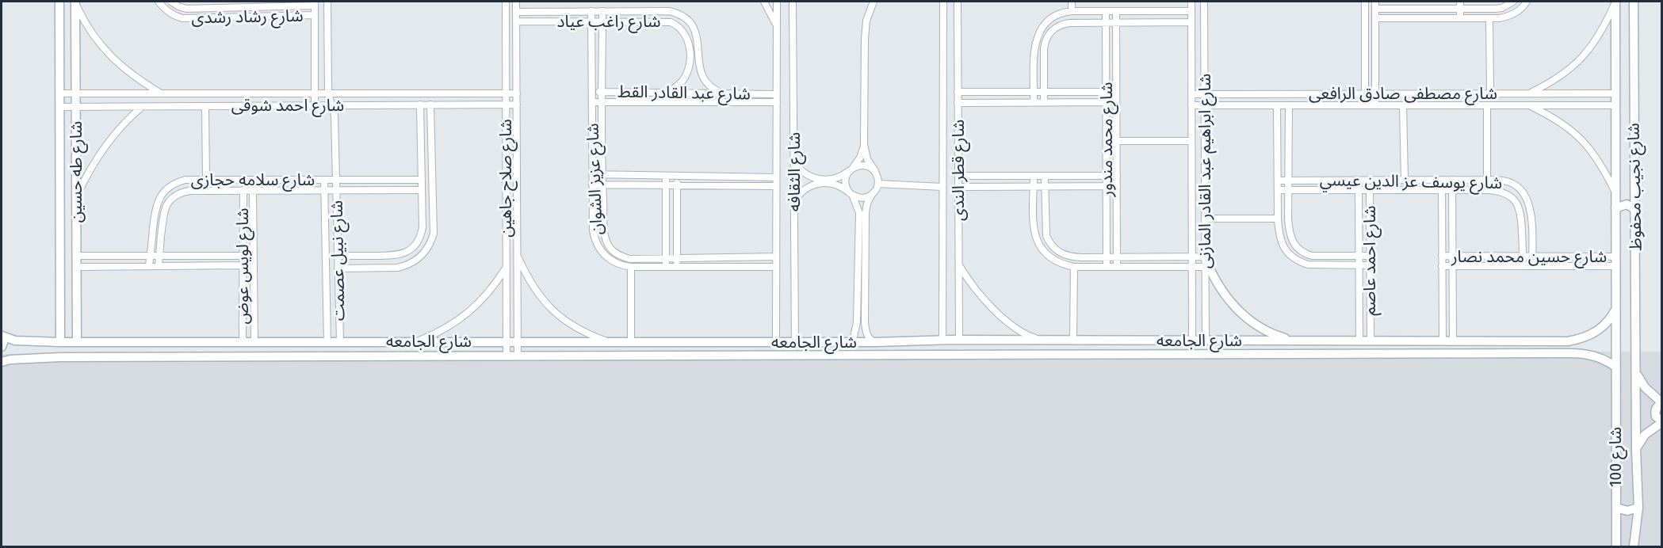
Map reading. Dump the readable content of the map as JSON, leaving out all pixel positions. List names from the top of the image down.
{
  "streets": {
    "street": [
      "شارع رشاد رشدى",
      "شارع راغب عياد",
      "شارع عبد القادر القط",
      "شارع مصطفى صادق الرافعى",
      "شارع احمد شوقى",
      "شارع محمد مندور",
      "شارع قطر الندى",
      "شارع ابراهيم عبد القادر المازنى",
      "شارع طه حسين",
      "شارع الثقافه",
      "شارع صلاح جاهين",
      "شارع عزيز الشوان",
      "شارع سلامه حجازى",
      "شارع يوسف عز الدين عيسي",
      "شارع نجيب محفوظ",
      "شارع حسين محمد نصار",
      "شارع نبيل عصمت",
      "شارع احمد عاصم",
      "شارع لويس عوض",
      "شارع الجامعه",
      "شارع 100"
    ]
  },
  "crossings": [
    ["شارع راغب عياد", "شارع عبد القادر القط"],
    ["شارع راغب عياد", "شارع صلاح جاهين"],
    ["شارع راغب عياد", "شارع عزيز الشوان"],
    ["شارع عبد القادر القط", "شارع الثقافه"],
    ["شارع عبد القادر القط", "شارع عزيز الشوان"],
    ["شارع مصطفى صادق الرافعى", "شارع ابراهيم عبد القادر المازنى"],
    ["شارع مصطفى صادق الرافعى", "شارع نجيب محفوظ"],
    ["شارع احمد شوقى", "شارع طه حسين"],
    ["شارع احمد شوقى", "شارع صلاح جاهين"],
    ["شارع احمد شوقى", "شارع نبيل عصمت"],
    ["شارع قطر الندى", "شارع الجامعه"],
    ["شارع ابراهيم عبد القادر المازنى", "شارع الجامعه"],
    ["شارع طه حسين", "شارع الجامعه"],
    ["شارع الثقافه", "شارع عزيز الشوان"],
    ["شارع الثقافه", "شارع الجامعه"],
    ["شارع صلاح جاهين", "شارع الجامعه"],
    ["شارع سلامه حجازى", "شارع نبيل عصمت"],
    ["شارع سلامه حجازى", "شارع لويس عوض"],
    ["شارع يوسف عز الدين عيسي", "شارع حسين محمد نصار"],
    ["شارع يوسف عز الدين عيسي", "شارع احمد عاصم"],
    ["شارع نجيب محفوظ", "شارع حسين محمد نصار"],
    ["شارع نجيب محفوظ", "شارع الجامعه"],
    ["شارع نجيب محفوظ", "شارع 100"],
    ["شارع نبيل عصمت", "شارع الجامعه"],
    ["شارع احمد عاصم", "شارع الجامعه"],
    ["شارع لويس عوض", "شارع الجامعه"],
    ["شارع الجامعه", "شارع 100"]
  ]
}
